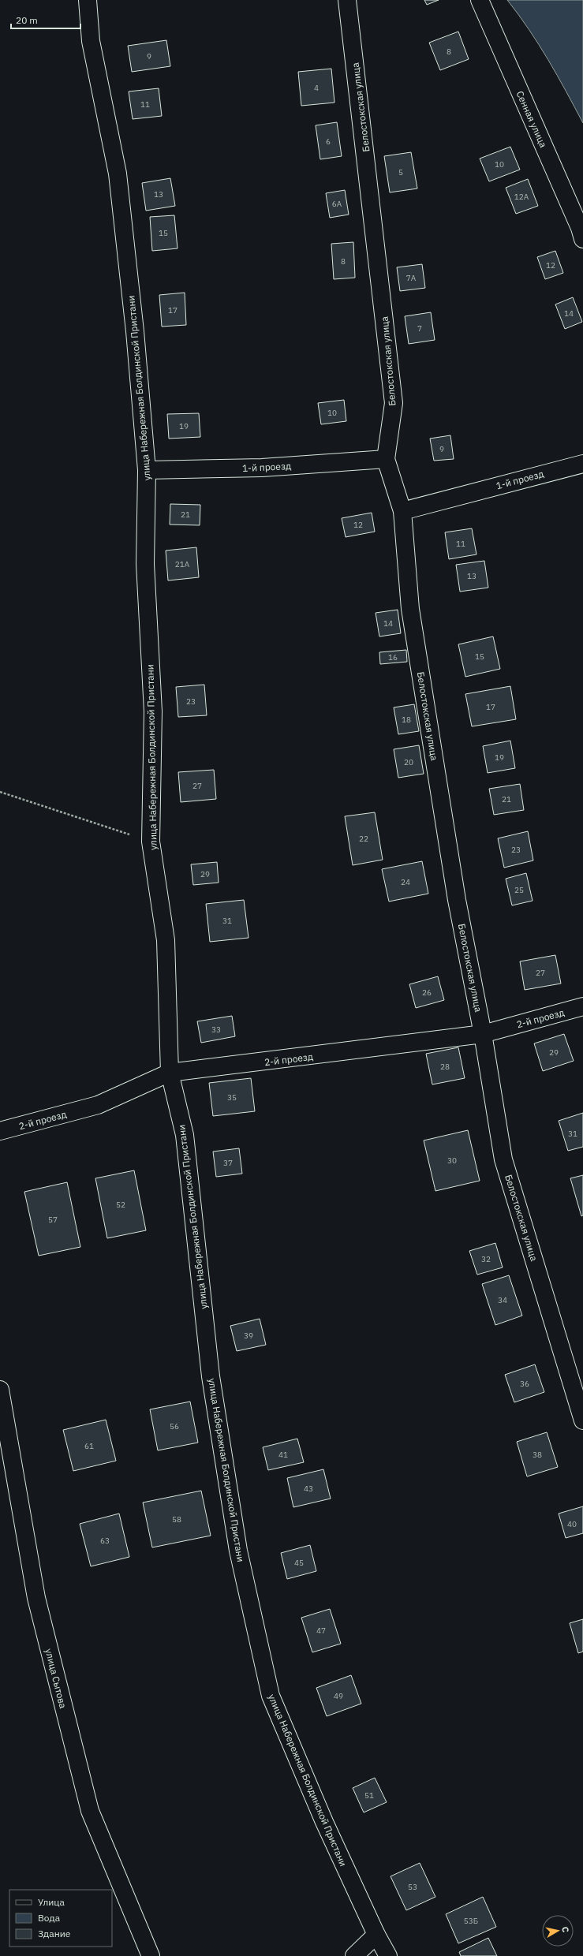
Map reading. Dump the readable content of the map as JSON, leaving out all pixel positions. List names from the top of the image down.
{
  "streets": {
    "street": [
      "Белостокская улица",
      "Сенная улица",
      "улица Набережная Болдинской Пристани",
      "1-й проезд",
      "2-й проезд",
      "улица Сытова"
    ]
  },
  "crossings": [
    ["Белостокская улица", "1-й проезд"],
    ["Белостокская улица", "2-й проезд"],
    ["улица Набережная Болдинской Пристани", "1-й проезд"],
    ["улица Набережная Болдинской Пристани", "2-й проезд"]
  ],
  "house_numbers": [
    "8",
    "9",
    "4",
    "11",
    "6",
    "10",
    "5",
    "13",
    "12А",
    "6А",
    "15",
    "8",
    "12",
    "7А",
    "17",
    "14",
    "7",
    "10",
    "19",
    "9",
    "21",
    "12",
    "11",
    "21А",
    "13",
    "14",
    "15",
    "16",
    "23",
    "17",
    "18",
    "19",
    "20",
    "27",
    "21",
    "22",
    "23",
    "29",
    "24",
    "25",
    "31",
    "27",
    "26",
    "33",
    "29",
    "28",
    "35",
    "31",
    "30",
    "37",
    "52",
    "57",
    "32",
    "34",
    "39",
    "36",
    "56",
    "61",
    "41",
    "38",
    "43",
    "58",
    "40",
    "63",
    "45",
    "47",
    "49",
    "51",
    "53",
    "53Б"
  ],
  "legend": ["Улица", "Вода", "Здание"],
  "scale_bar": "20 m",
  "north": "right"
}
